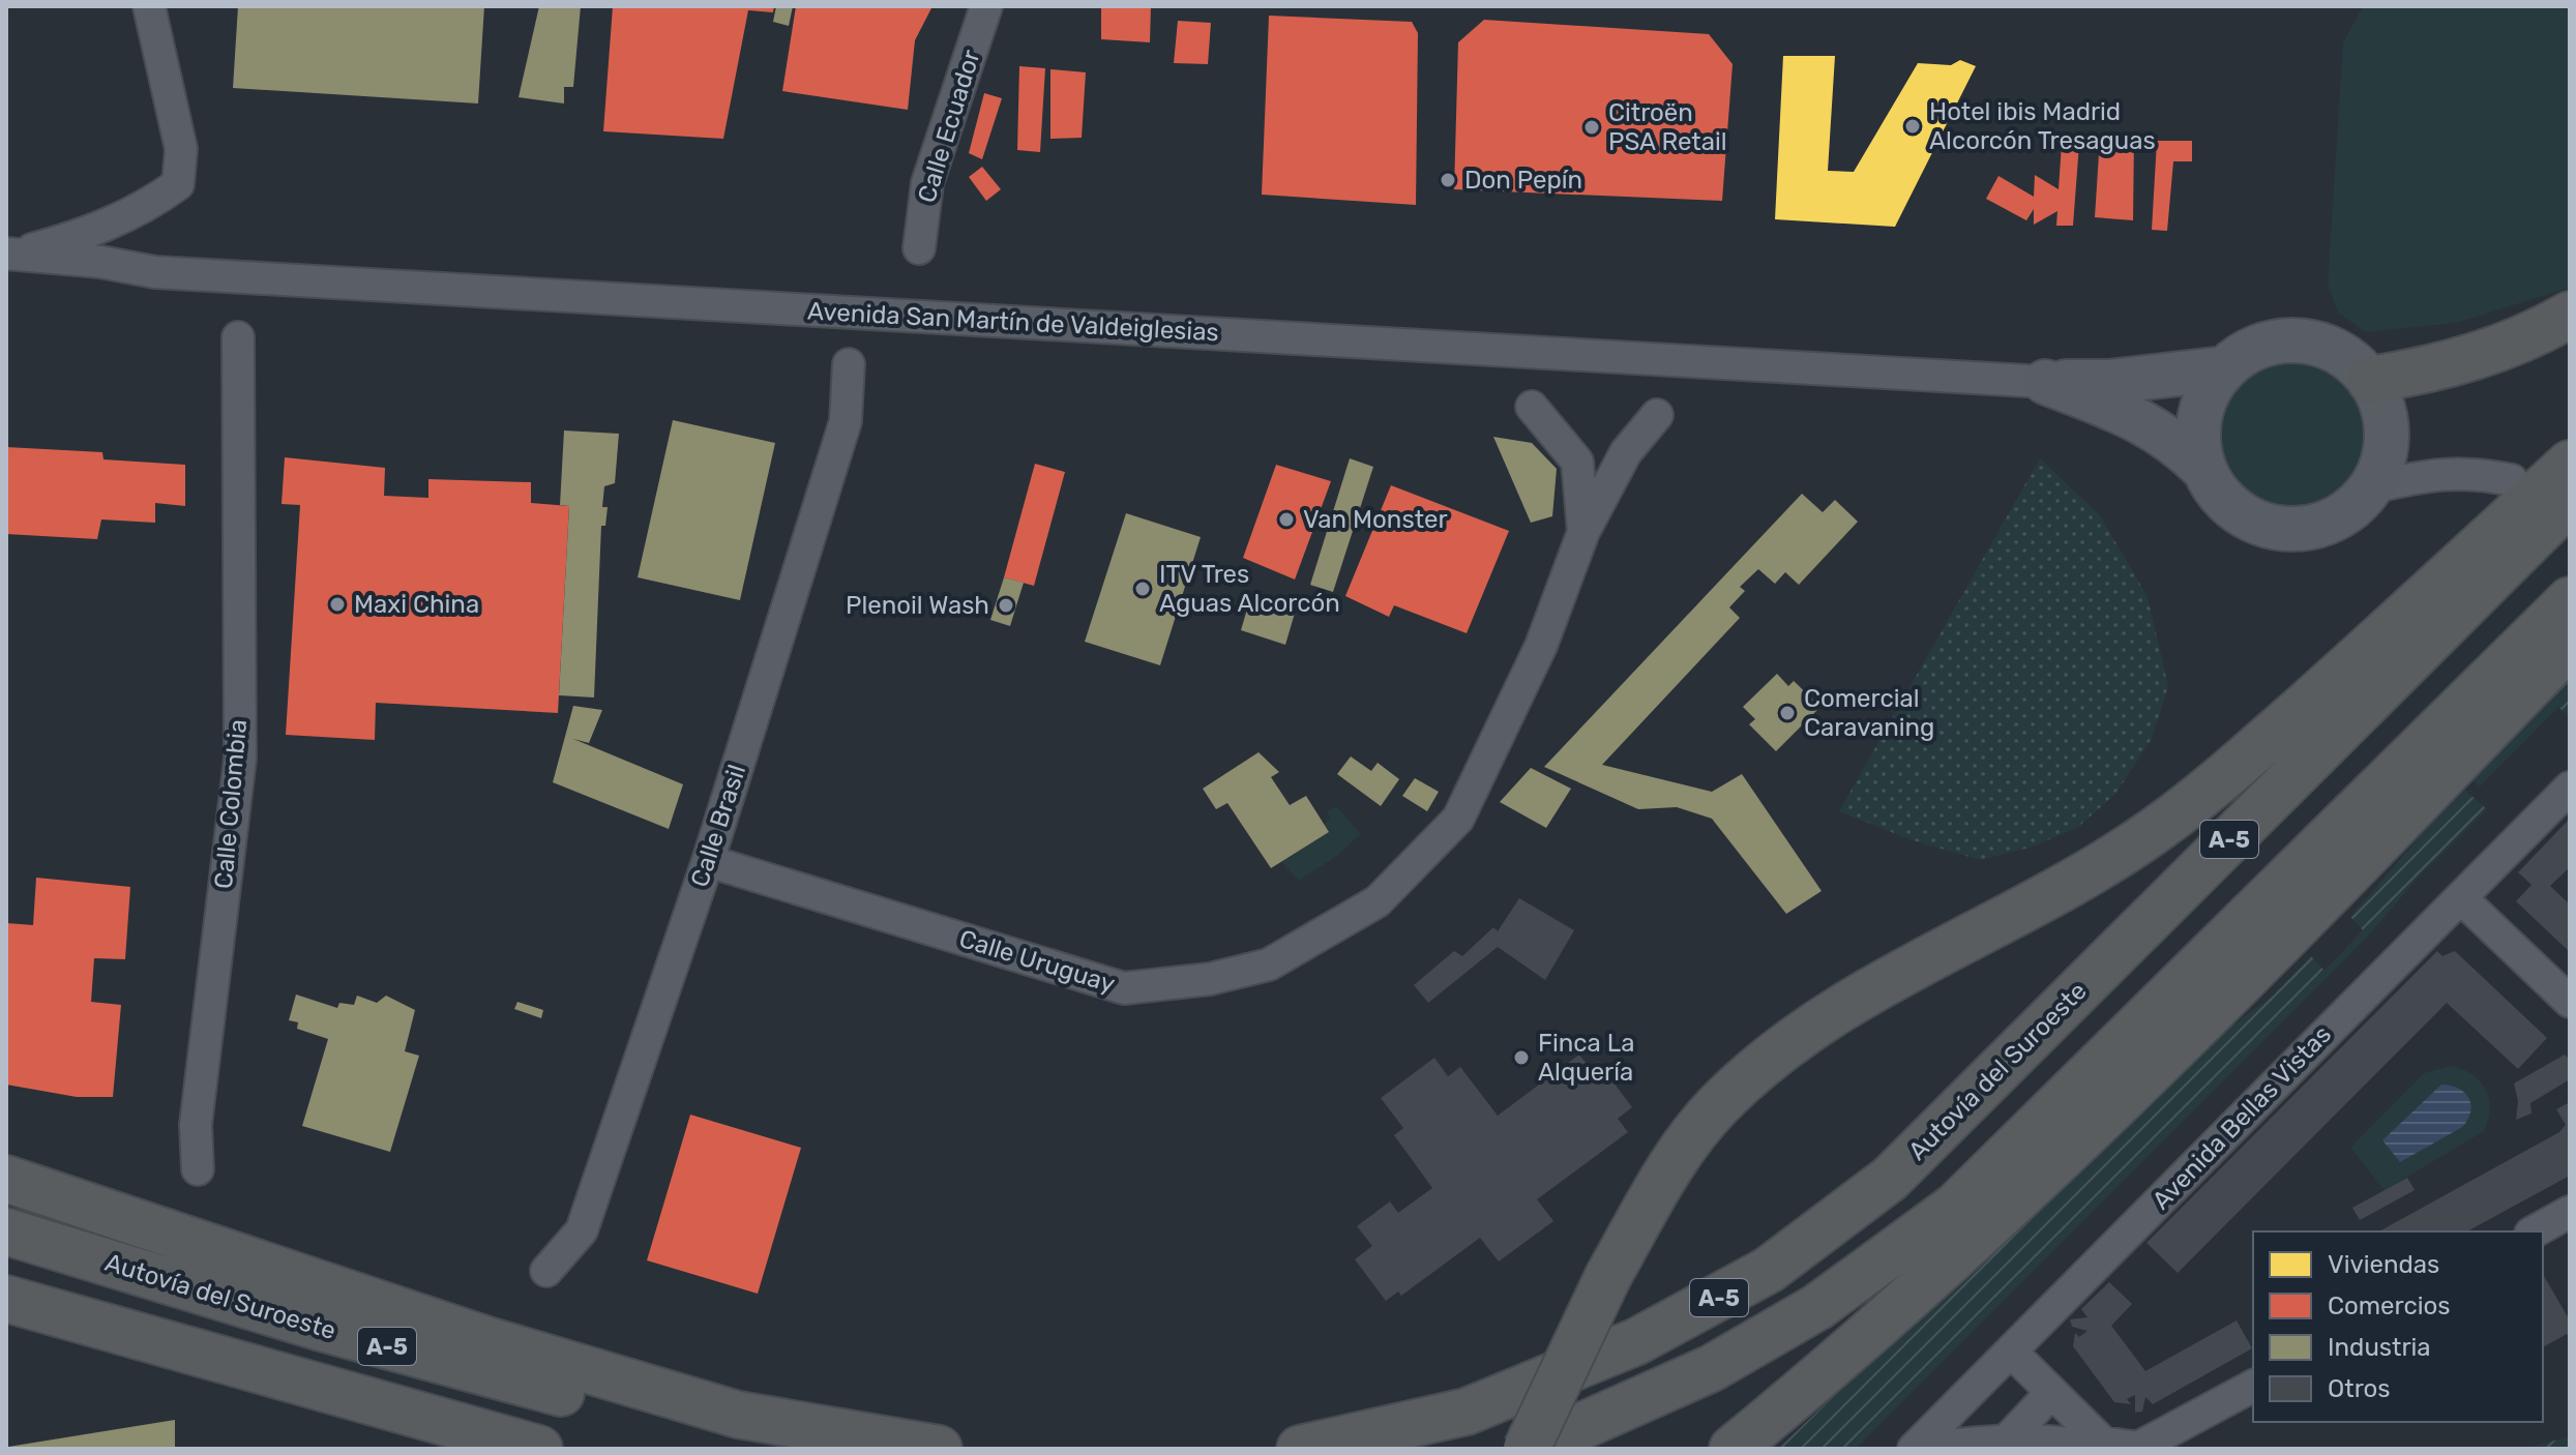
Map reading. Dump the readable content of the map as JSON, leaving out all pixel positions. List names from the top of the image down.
{
  "streets": {
    "highway": ["A-5", "Autovía del Suroeste"],
    "street": [
      "Calle Ecuador",
      "Avenida San Martín de Valdeiglesias",
      "Calle Colombia",
      "Calle Brasil",
      "Calle Uruguay",
      "Avenida Bellas Vistas"
    ]
  },
  "crossings": [
    ["Calle Brasil", "Calle Uruguay"]
  ],
  "places": [
    "Hotel ibis Madrid Alcorcón Tresaguas",
    "Citroën PSA Retail",
    "Don Pepín",
    "Van Monster",
    "ITV Tres Aguas Alcorcón",
    "Maxi China",
    "Plenoil Wash",
    "Comercial Caravaning",
    "Finca La Alquería"
  ],
  "legend": [
    "Viviendas",
    "Comercios",
    "Industria",
    "Otros"
  ]
}
